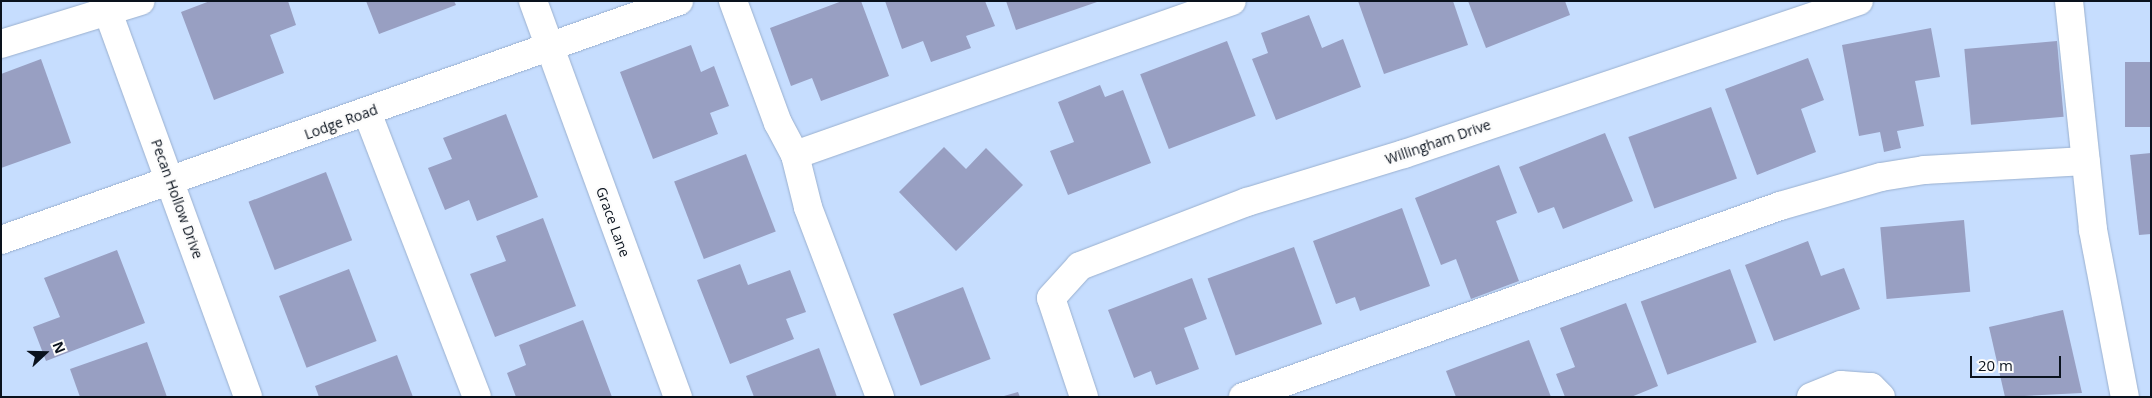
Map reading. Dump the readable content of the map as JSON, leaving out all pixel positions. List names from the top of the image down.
{
  "streets": {
    "street": [
      "Lodge Road",
      "Willingham Drive",
      "Pecan Hollow Drive",
      "Grace Lane"
    ]
  },
  "crossings": [
    ["Lodge Road", "Pecan Hollow Drive"],
    ["Lodge Road", "Grace Lane"]
  ],
  "scale_bar": "20 m",
  "north": "right"
}
